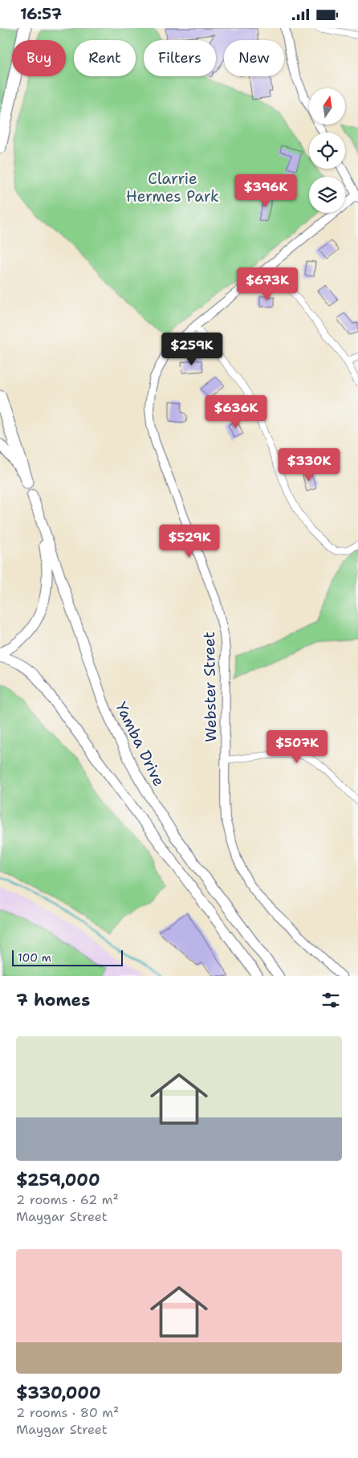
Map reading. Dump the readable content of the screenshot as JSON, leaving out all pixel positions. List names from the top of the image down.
{
  "streets": {
    "main road": ["Yamba Drive"],
    "street": ["Webster Street"]
  },
  "parks": ["Clarrie Hermes Park"],
  "scale_bar": "100 m",
  "north": "top",
  "page": {
    "status": "16:57",
    "chip": [
      "Buy",
      "Rent",
      "Filters",
      "New"
    ],
    "price": [
      "$396K",
      "$673K",
      "$259K",
      "$636K",
      "$330K",
      "$529K",
      "$507K"
    ],
    "scale": "100 m",
    "heading": "7 homes",
    "list": [
      {
        "name": "$259,000",
        "note": "2 rooms · 62 m² · Maygar Street"
      },
      {
        "name": "$330,000",
        "note": "2 rooms · 80 m² · Maygar Street"
      }
    ]
  }
}
